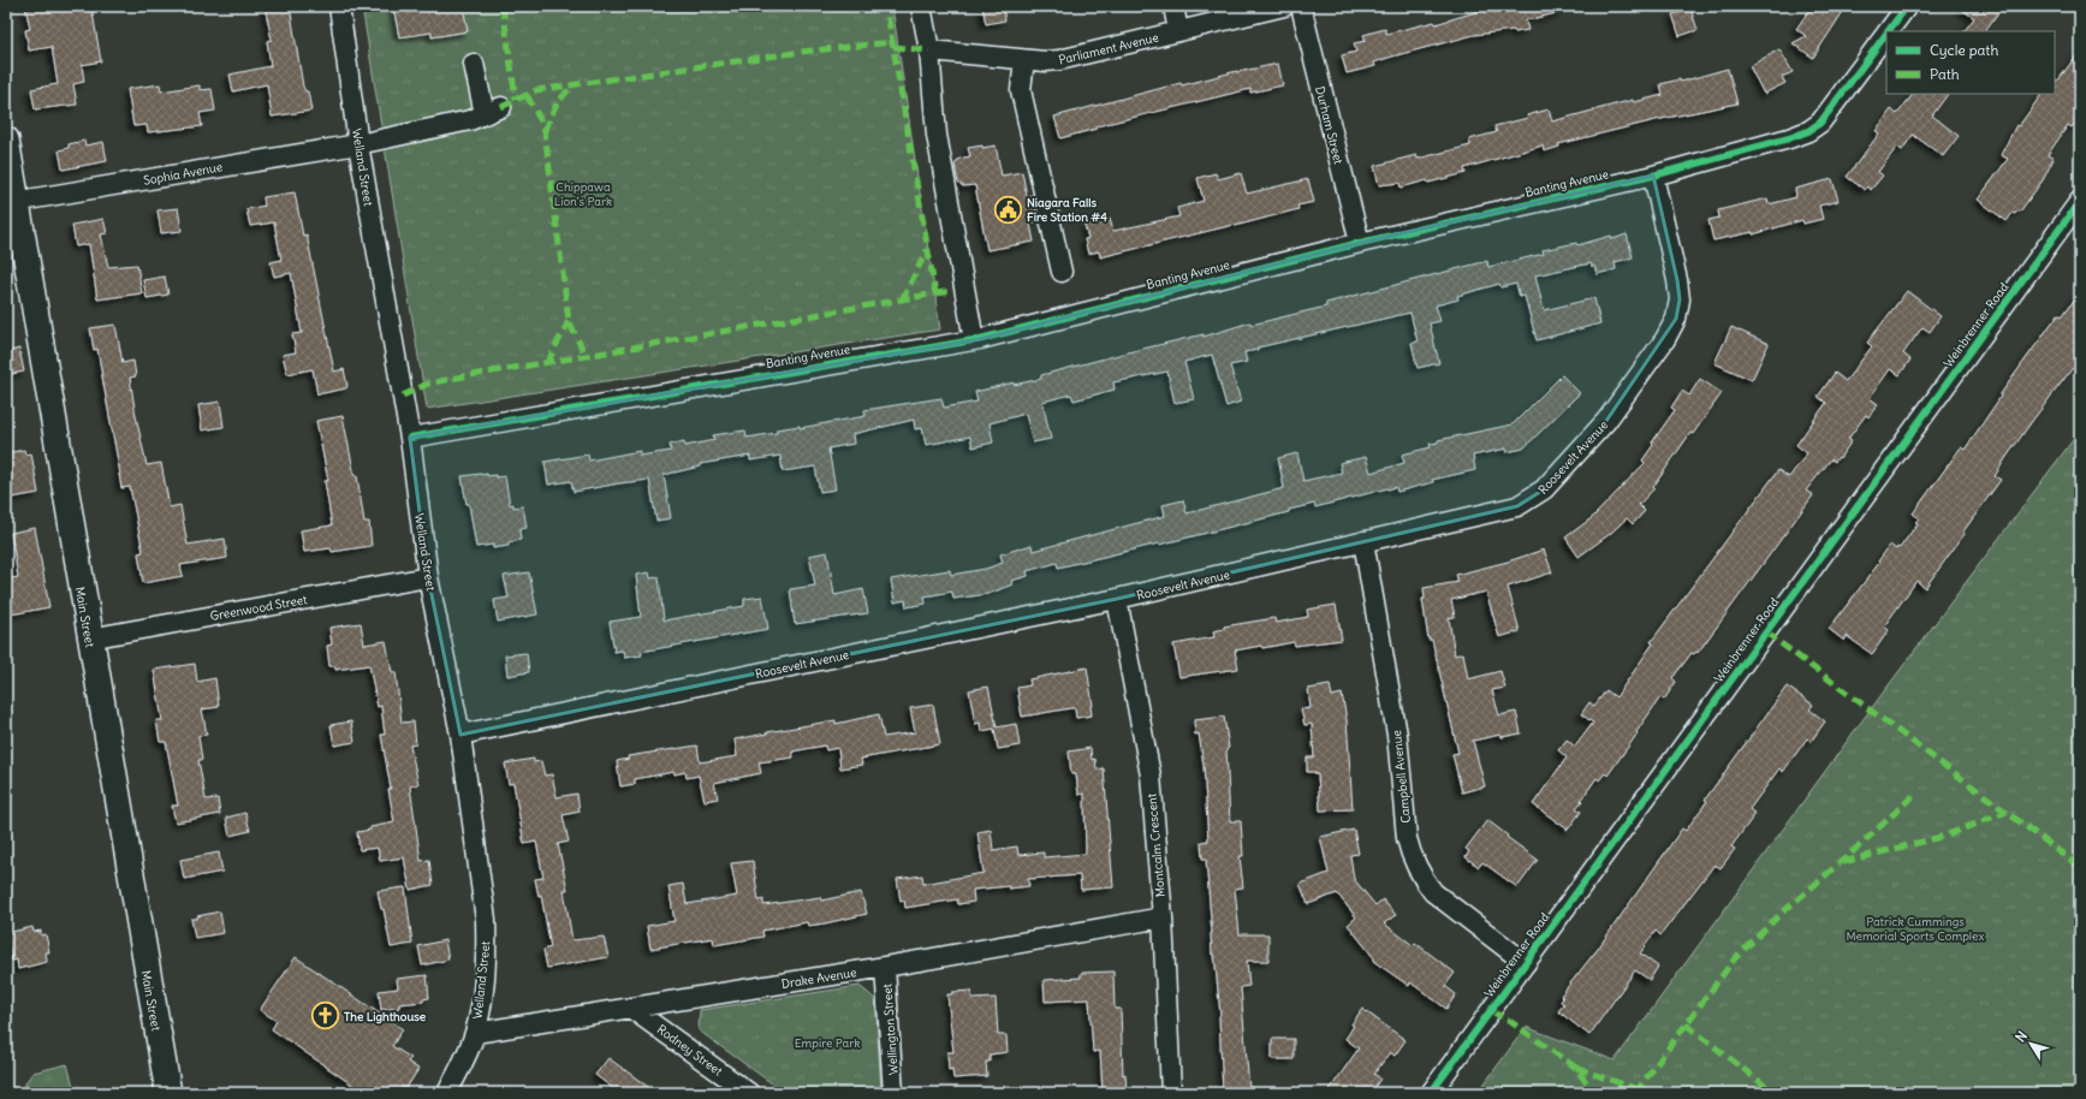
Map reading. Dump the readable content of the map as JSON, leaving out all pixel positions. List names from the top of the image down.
{
  "streets": {
    "main road": ["Main Street"],
    "street": [
      "Parliament Avenue",
      "Durham Street",
      "Welland Street",
      "Sophia Avenue",
      "Banting Avenue",
      "Weinbrenner Road",
      "Roosevelt Avenue",
      "Greenwood Street",
      "Campbell Avenue",
      "Montcalm Crescent",
      "Drake Avenue",
      "Wellington Street",
      "Rodney Street"
    ]
  },
  "crossings": [
    ["Durham Street", "Banting Avenue"],
    ["Welland Street", "Sophia Avenue"],
    ["Welland Street", "Banting Avenue"],
    ["Welland Street", "Roosevelt Avenue"],
    ["Welland Street", "Greenwood Street"],
    ["Welland Street", "Drake Avenue"],
    ["Sophia Avenue", "Main Street"],
    ["Banting Avenue", "Roosevelt Avenue"],
    ["Weinbrenner Road", "Campbell Avenue"],
    ["Roosevelt Avenue", "Campbell Avenue"],
    ["Roosevelt Avenue", "Montcalm Crescent"],
    ["Greenwood Street", "Main Street"],
    ["Montcalm Crescent", "Drake Avenue"],
    ["Drake Avenue", "Wellington Street"],
    ["Drake Avenue", "Rodney Street"]
  ],
  "parks": ["Chippawa Lion's Park", "Patrick Cummings Memorial Sports Complex", "Empire Park"],
  "places": {
    "public building": ["Niagara Falls Fire Station #4"],
    "church": ["The Lighthouse"]
  },
  "legend": ["Cycle path", "Path"],
  "north": "top left"
}
